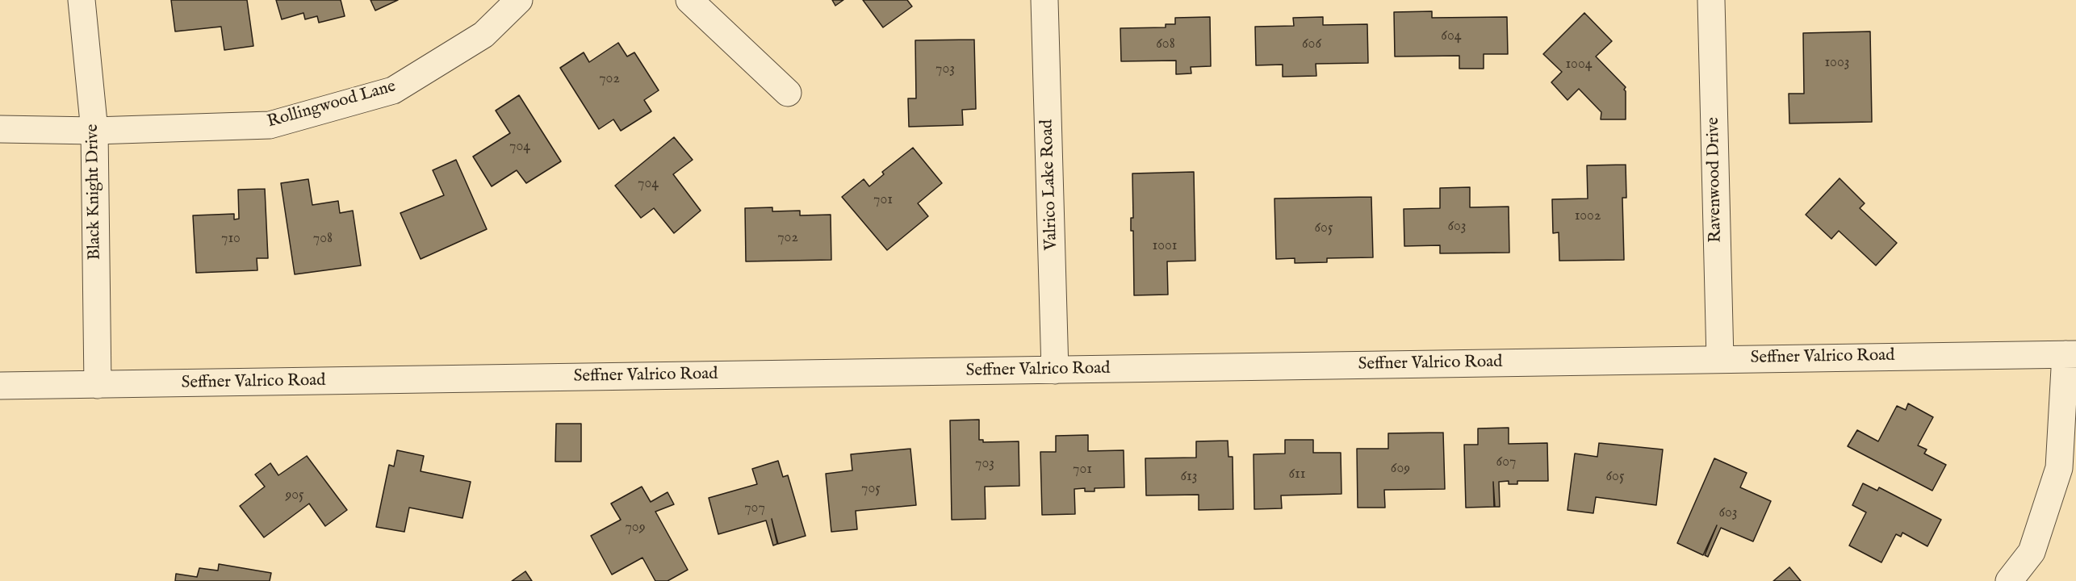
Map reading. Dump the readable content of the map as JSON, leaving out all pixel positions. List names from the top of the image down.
{
  "streets": {
    "street": [
      "Rollingwood Lane",
      "Ravenwood Drive",
      "Valrico Lake Road",
      "Black Knight Drive",
      "Seffner Valrico Road"
    ]
  },
  "crossings": [
    ["Rollingwood Lane", "Black Knight Drive"],
    ["Ravenwood Drive", "Seffner Valrico Road"],
    ["Valrico Lake Road", "Seffner Valrico Road"],
    ["Black Knight Drive", "Seffner Valrico Road"]
  ],
  "house_numbers": [
    "604",
    "608",
    "606",
    "1003",
    "1004",
    "703",
    "702",
    "704",
    "704",
    "701",
    "1002",
    "603",
    "605",
    "702",
    "710",
    "708",
    "1001",
    "607",
    "703",
    "609",
    "701",
    "611",
    "613",
    "605",
    "705",
    "905",
    "707",
    "603",
    "709"
  ]
}
